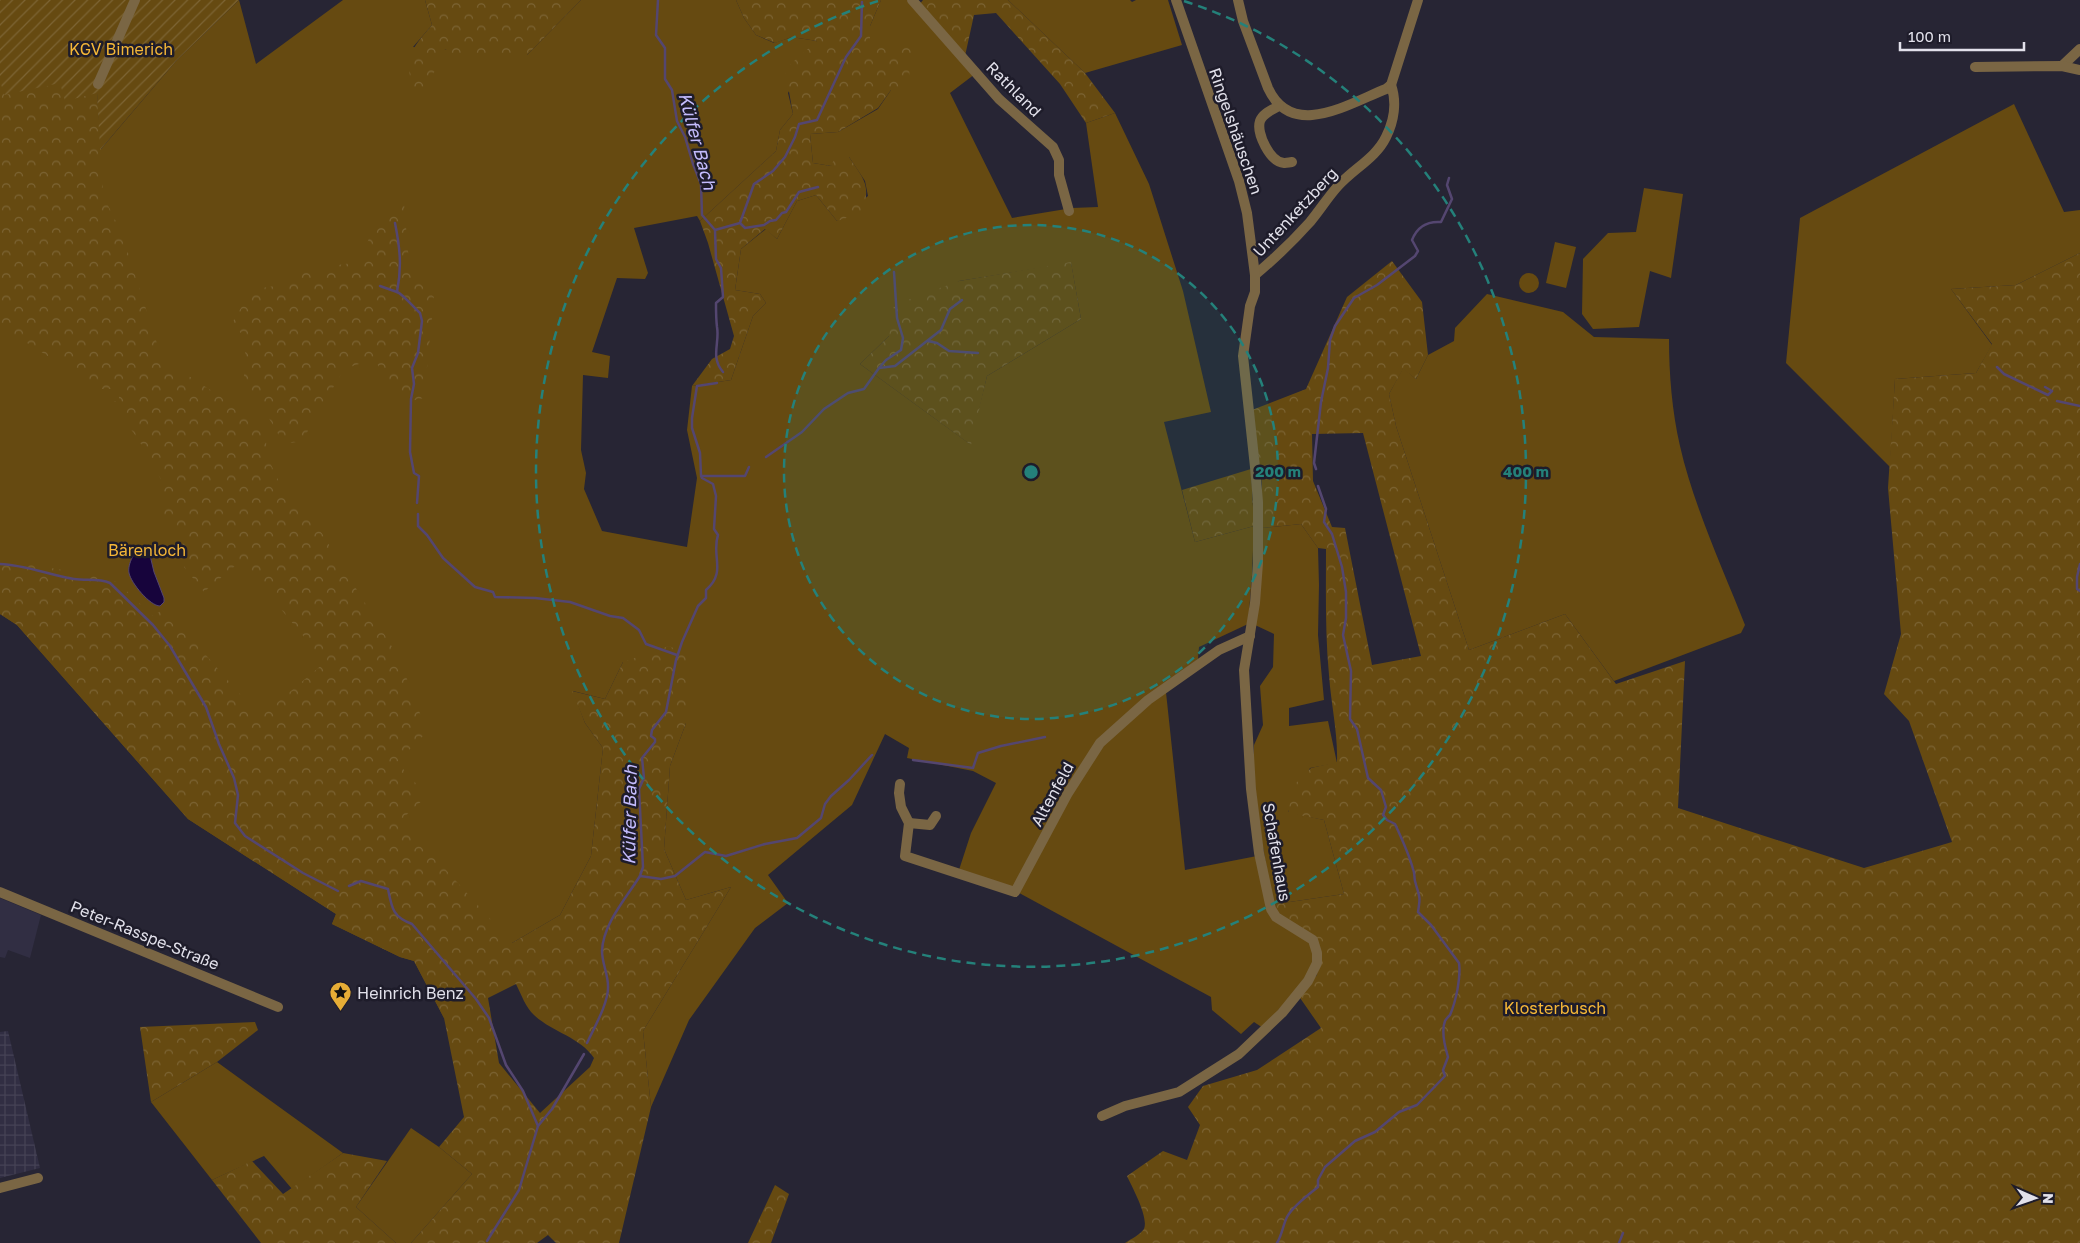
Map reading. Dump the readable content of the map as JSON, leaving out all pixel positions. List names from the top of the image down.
{
  "streets": {
    "street": [
      "Rathland",
      "Ringelshäuschen",
      "Untenketzberg",
      "Altenfeld",
      "Schafenhaus",
      "Peter-Rasspe-Straße"
    ]
  },
  "crossings": [
    ["Ringelshäuschen", "Untenketzberg"],
    ["Untenketzberg", "Schafenhaus"],
    ["Altenfeld", "Schafenhaus"]
  ],
  "water": ["Külfer Bach"],
  "parks": ["KGV Bimerich", "Bärenloch", "Klosterbusch"],
  "places": {
    "place": ["Heinrich Benz"]
  },
  "scale_bar": "100 m",
  "north": "right",
  "rings": ["200 m", "400 m"]
}
